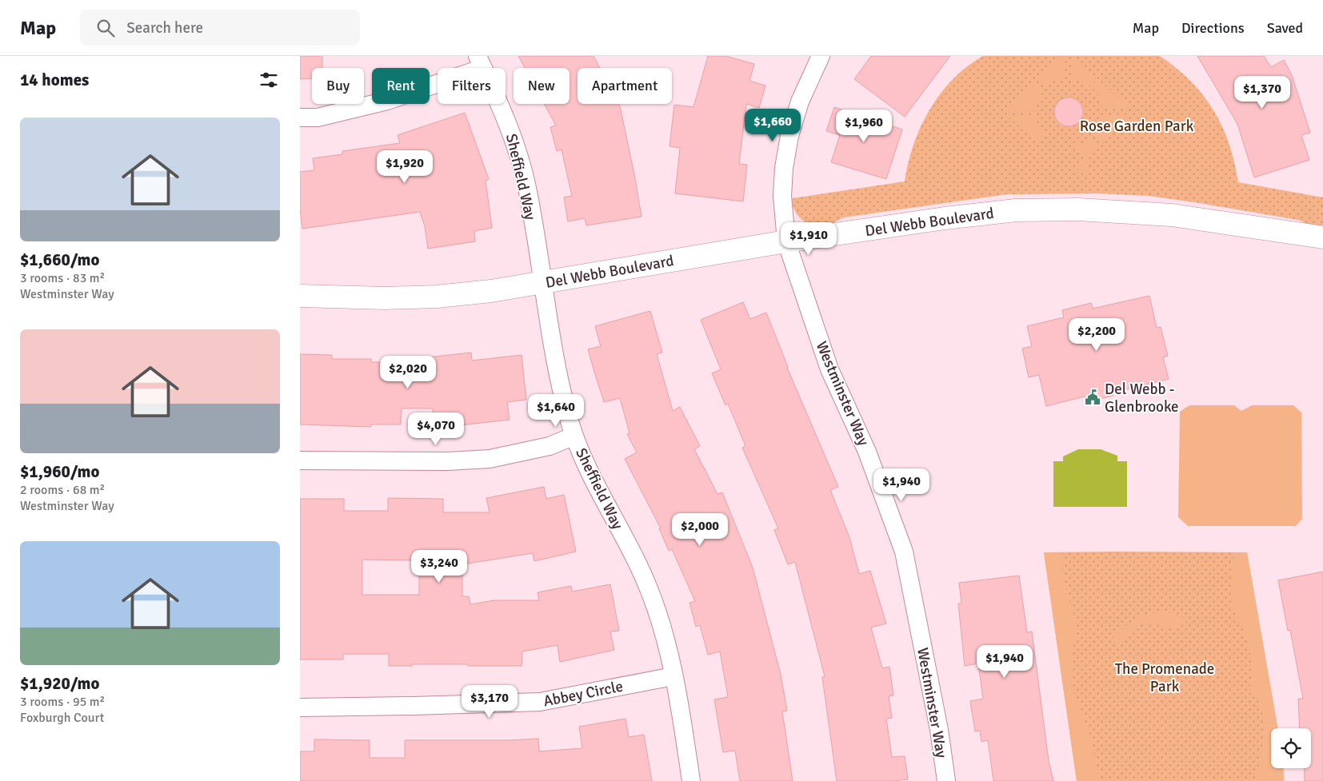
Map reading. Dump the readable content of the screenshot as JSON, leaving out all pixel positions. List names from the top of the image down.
{
  "streets": {
    "street": [
      "Sheffield Way",
      "Del Webb Boulevard",
      "Westminster Way",
      "Abbey Circle"
    ]
  },
  "crossings": [
    ["Sheffield Way", "Del Webb Boulevard"],
    ["Sheffield Way", "Abbey Circle"],
    ["Del Webb Boulevard", "Westminster Way"]
  ],
  "parks": ["Rose Garden Park", "The Promenade Park"],
  "places": {
    "public building": ["Del Webb - Glenbrooke"]
  },
  "page": {
    "header": "Map",
    "search": "Search here",
    "nav": ["Map", "Directions", "Saved"],
    "heading": "14 homes",
    "chip": [
      "Buy",
      "Rent",
      "Filters",
      "New",
      "Apartment"
    ],
    "price": [
      "$1,370",
      "$1,660",
      "$1,960",
      "$1,920",
      "$1,910",
      "$2,200",
      "$2,020",
      "$1,640",
      "$4,070",
      "$1,940",
      "$2,000",
      "$3,240",
      "$1,940",
      "$3,170"
    ],
    "list": [
      {
        "name": "$1,660/mo",
        "note": "3 rooms · 83 m² · Westminster Way"
      },
      {
        "name": "$1,960/mo",
        "note": "2 rooms · 68 m² · Westminster Way"
      },
      {
        "name": "$1,920/mo",
        "note": "3 rooms · 95 m² · Foxburgh Court"
      }
    ]
  }
}
